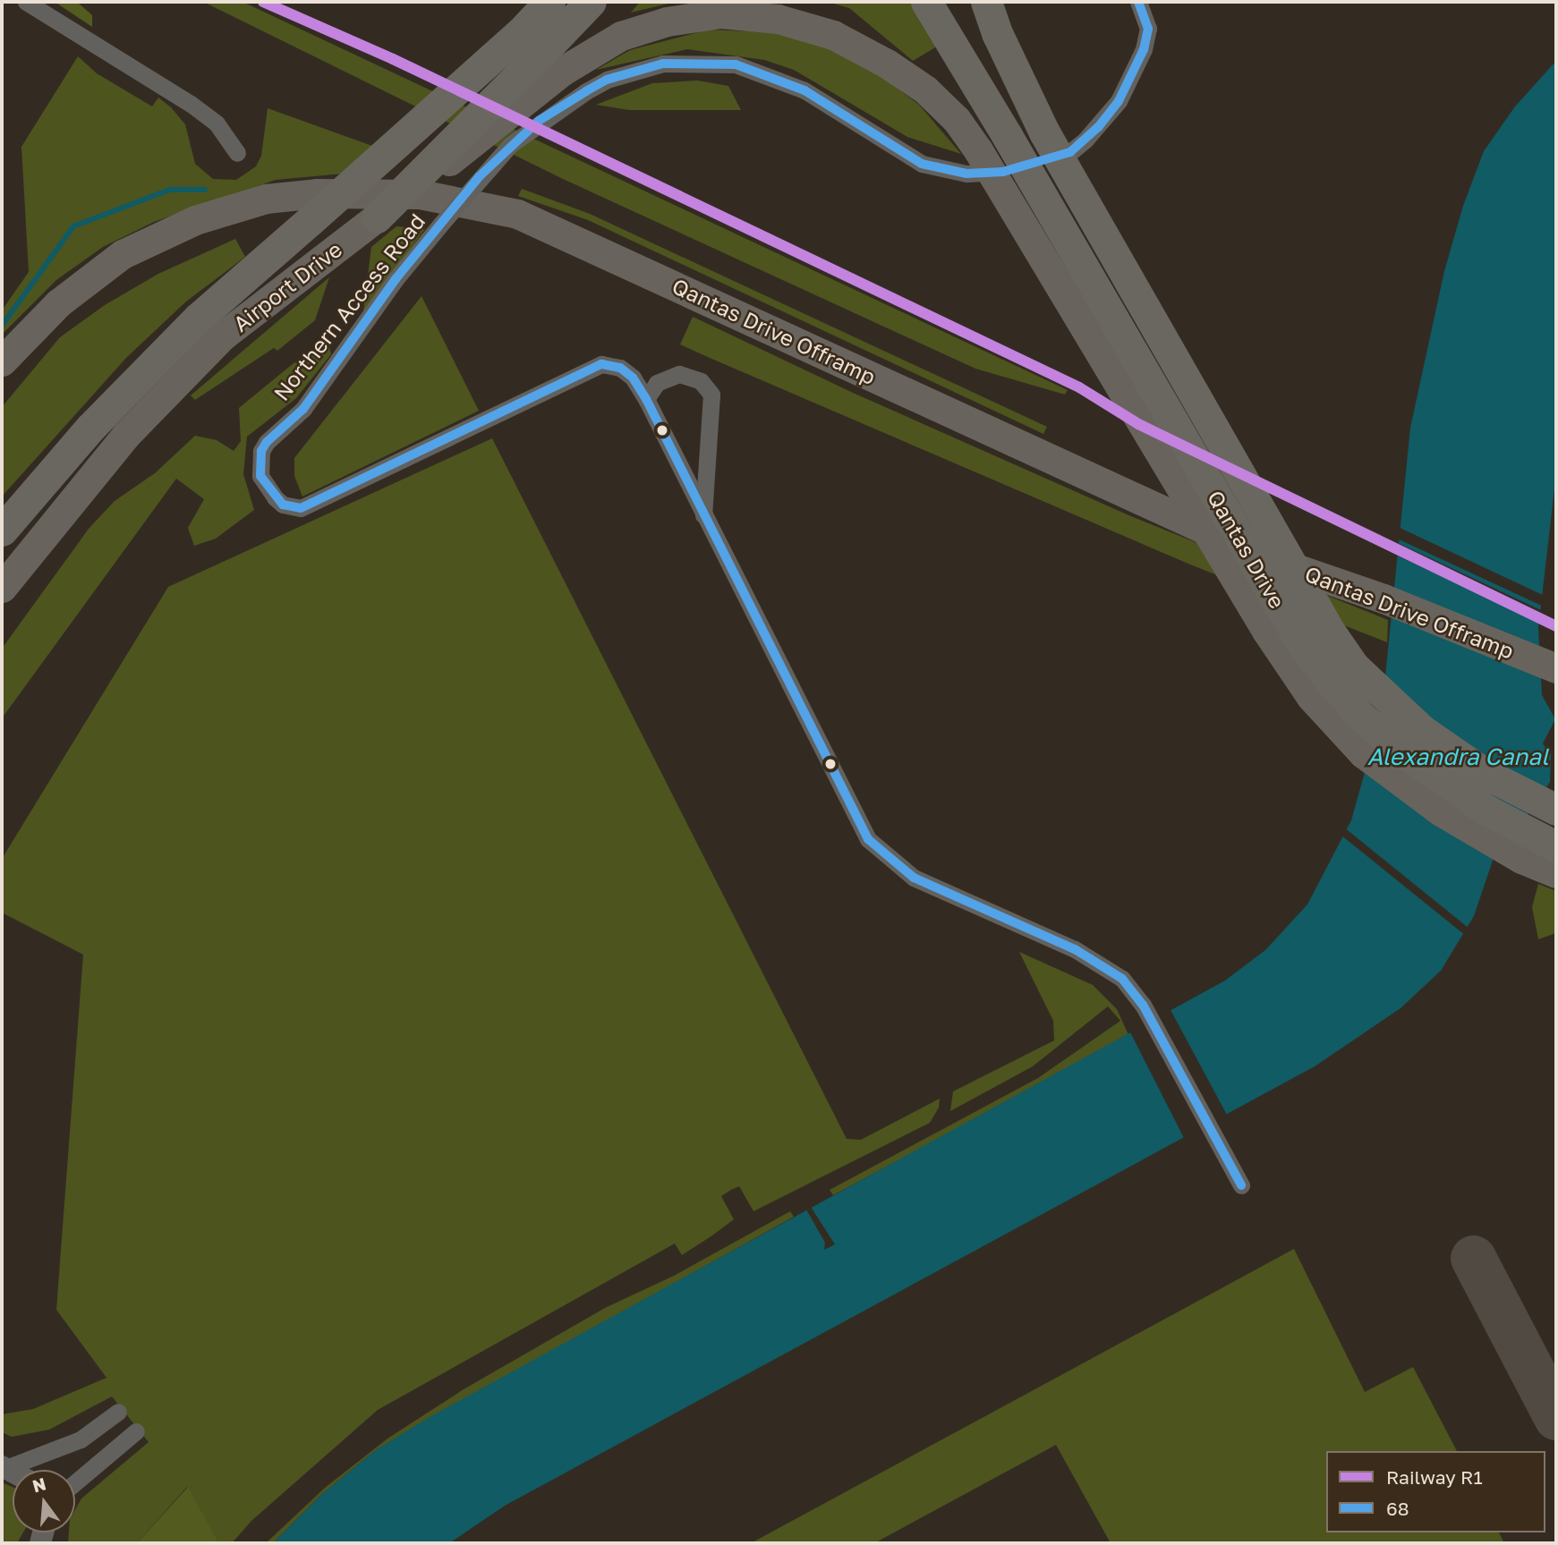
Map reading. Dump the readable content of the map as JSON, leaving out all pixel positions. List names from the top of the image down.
{
  "streets": {
    "highway": ["Airport Drive", "Qantas Drive Offramp", "Qantas Drive"],
    "street": ["Northern Access Road"]
  },
  "water": ["Alexandra Canal"],
  "lines": ["rail line R1", "transit line 68"],
  "legend": ["Railway R1", "68"],
  "north": "top"
}
